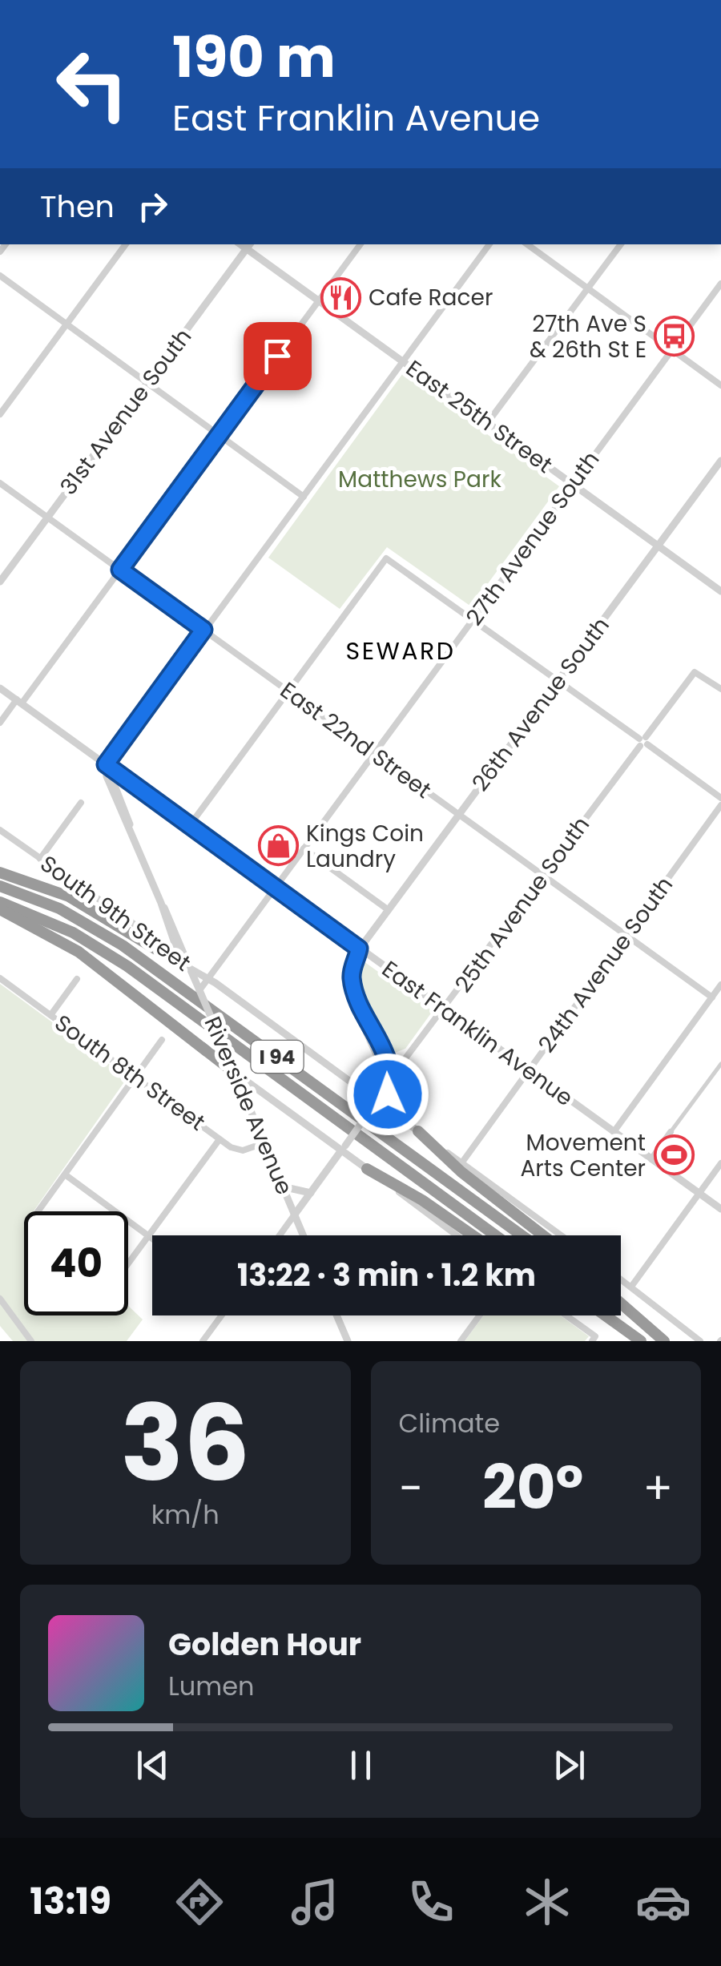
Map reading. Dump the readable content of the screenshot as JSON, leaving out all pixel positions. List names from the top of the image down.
{
  "streets": {
    "highway": ["I 94"],
    "street": [
      "31st Avenue South",
      "East 25th Street",
      "27th Avenue South",
      "26th Avenue South",
      "East 22nd Street",
      "25th Avenue South",
      "South 9th Street",
      "24th Avenue South",
      "East Franklin Avenue",
      "South 8th Street",
      "Riverside Avenue"
    ]
  },
  "crossings": [
    ["31st Avenue South", "East 25th Street"],
    ["31st Avenue South", "East 22nd Street"],
    ["East 25th Street", "27th Avenue South"],
    ["East 25th Street", "26th Avenue South"],
    ["27th Avenue South", "East 22nd Street"],
    ["27th Avenue South", "South 9th Street"],
    ["27th Avenue South", "East Franklin Avenue"],
    ["27th Avenue South", "Riverside Avenue"],
    ["26th Avenue South", "East 22nd Street"],
    ["26th Avenue South", "East Franklin Avenue"],
    ["East 22nd Street", "25th Avenue South"],
    ["East 22nd Street", "24th Avenue South"],
    ["25th Avenue South", "East Franklin Avenue"],
    ["South 9th Street", "24th Avenue South"],
    ["South 9th Street", "Riverside Avenue"],
    ["24th Avenue South", "East Franklin Avenue"],
    ["East Franklin Avenue", "Riverside Avenue"],
    ["South 8th Street", "Riverside Avenue"]
  ],
  "districts": ["SEWARD"],
  "parks": ["Matthews Park"],
  "places": {
    "restaurant": ["Cafe Racer"],
    "bus stop": ["27th Ave S & 26th St E"],
    "shop": ["Kings Coin Laundry"],
    "sports": ["Movement Arts Center"]
  },
  "page": {
    "turn": ["190 m", "East Franklin Avenue"],
    "then": "Then",
    "limit": "40",
    "trip": "13:22 · 3 min · 1.2 km",
    "tile": [
      ["36", "km/h"],
      "Climate"
    ],
    "heat": ["−", "20°", "+"],
    "song": ["Golden Hour", "Lumen"],
    "tabs": "13:19"
  }
}
